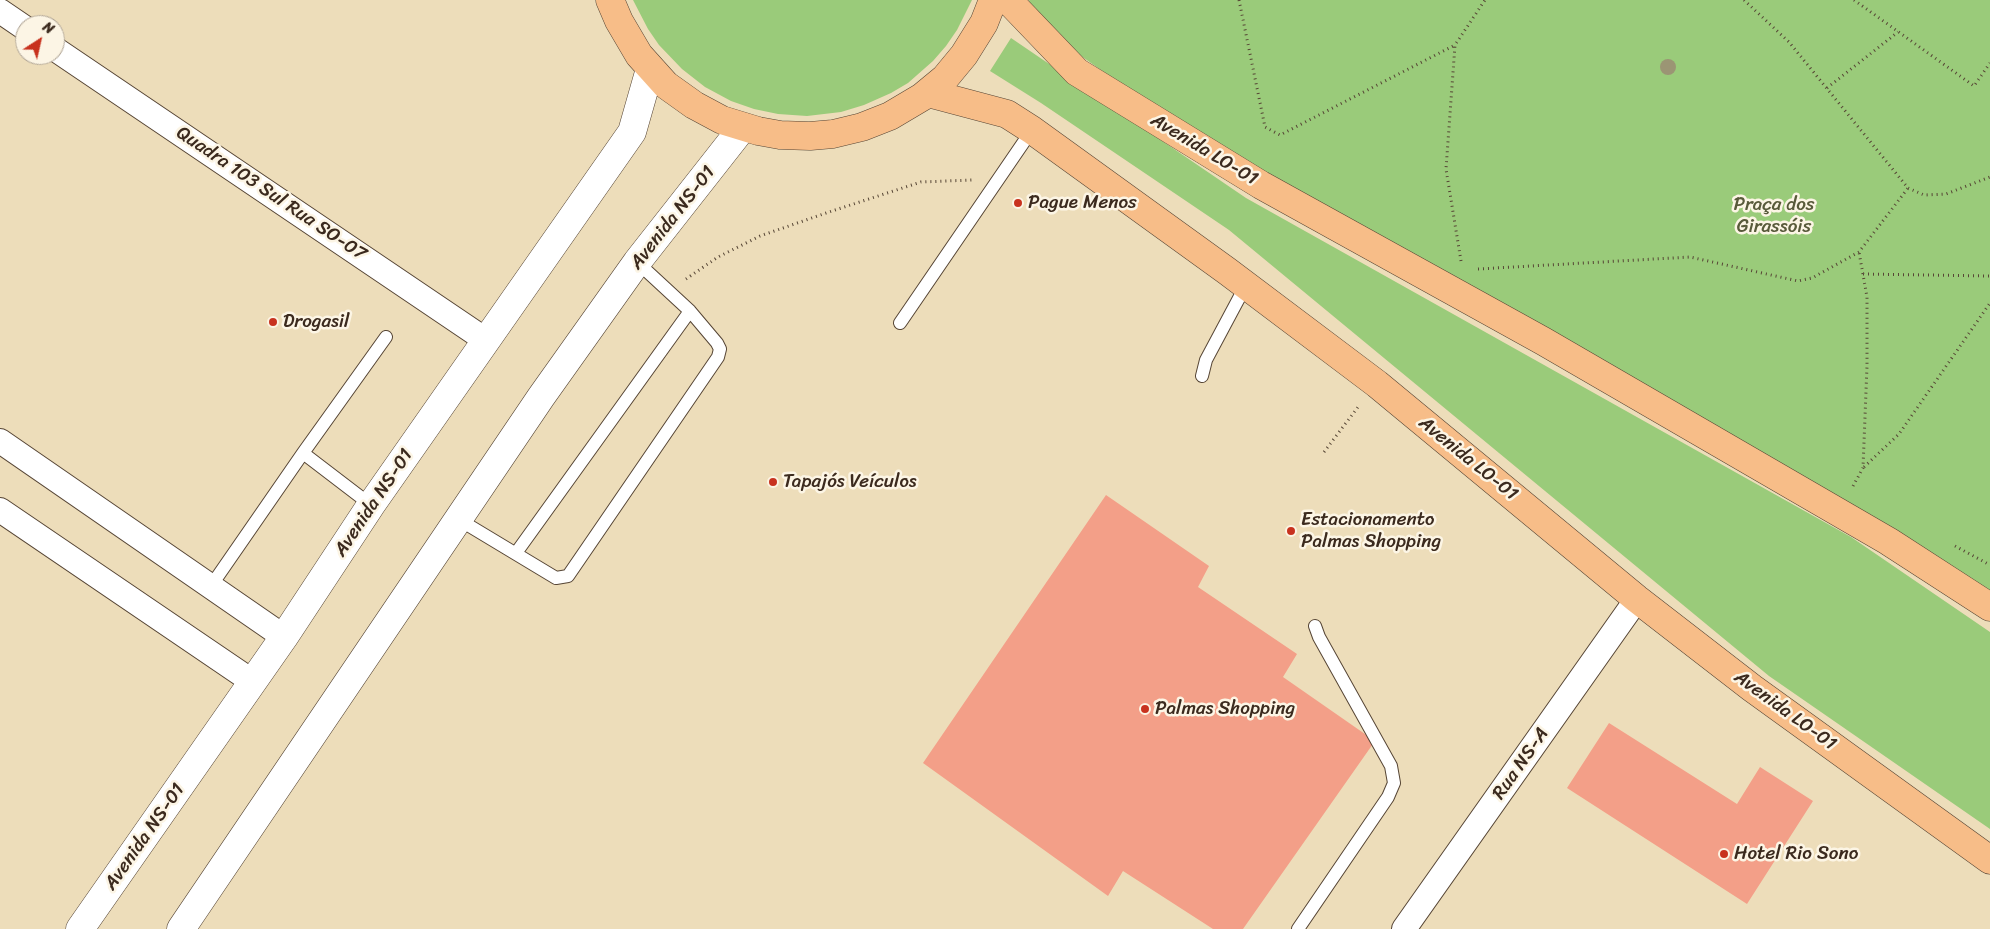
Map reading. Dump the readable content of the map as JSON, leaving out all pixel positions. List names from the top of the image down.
{
  "streets": {
    "main road": ["Avenida LO-01"],
    "street": ["Quadra 103 Sul Rua SO-07", "Avenida NS-01", "Rua NS-A"]
  },
  "crossings": [
    ["Avenida LO-01", "Rua NS-A"],
    ["Quadra 103 Sul Rua SO-07", "Avenida NS-01"]
  ],
  "parks": ["Praça dos Girassóis"],
  "places": [
    "Pague Menos",
    "Drogasil",
    "Tapajós Veículos",
    "Estacionamento Palmas Shopping",
    "Palmas Shopping",
    "Hotel Rio Sono"
  ],
  "north": "top right"
}
